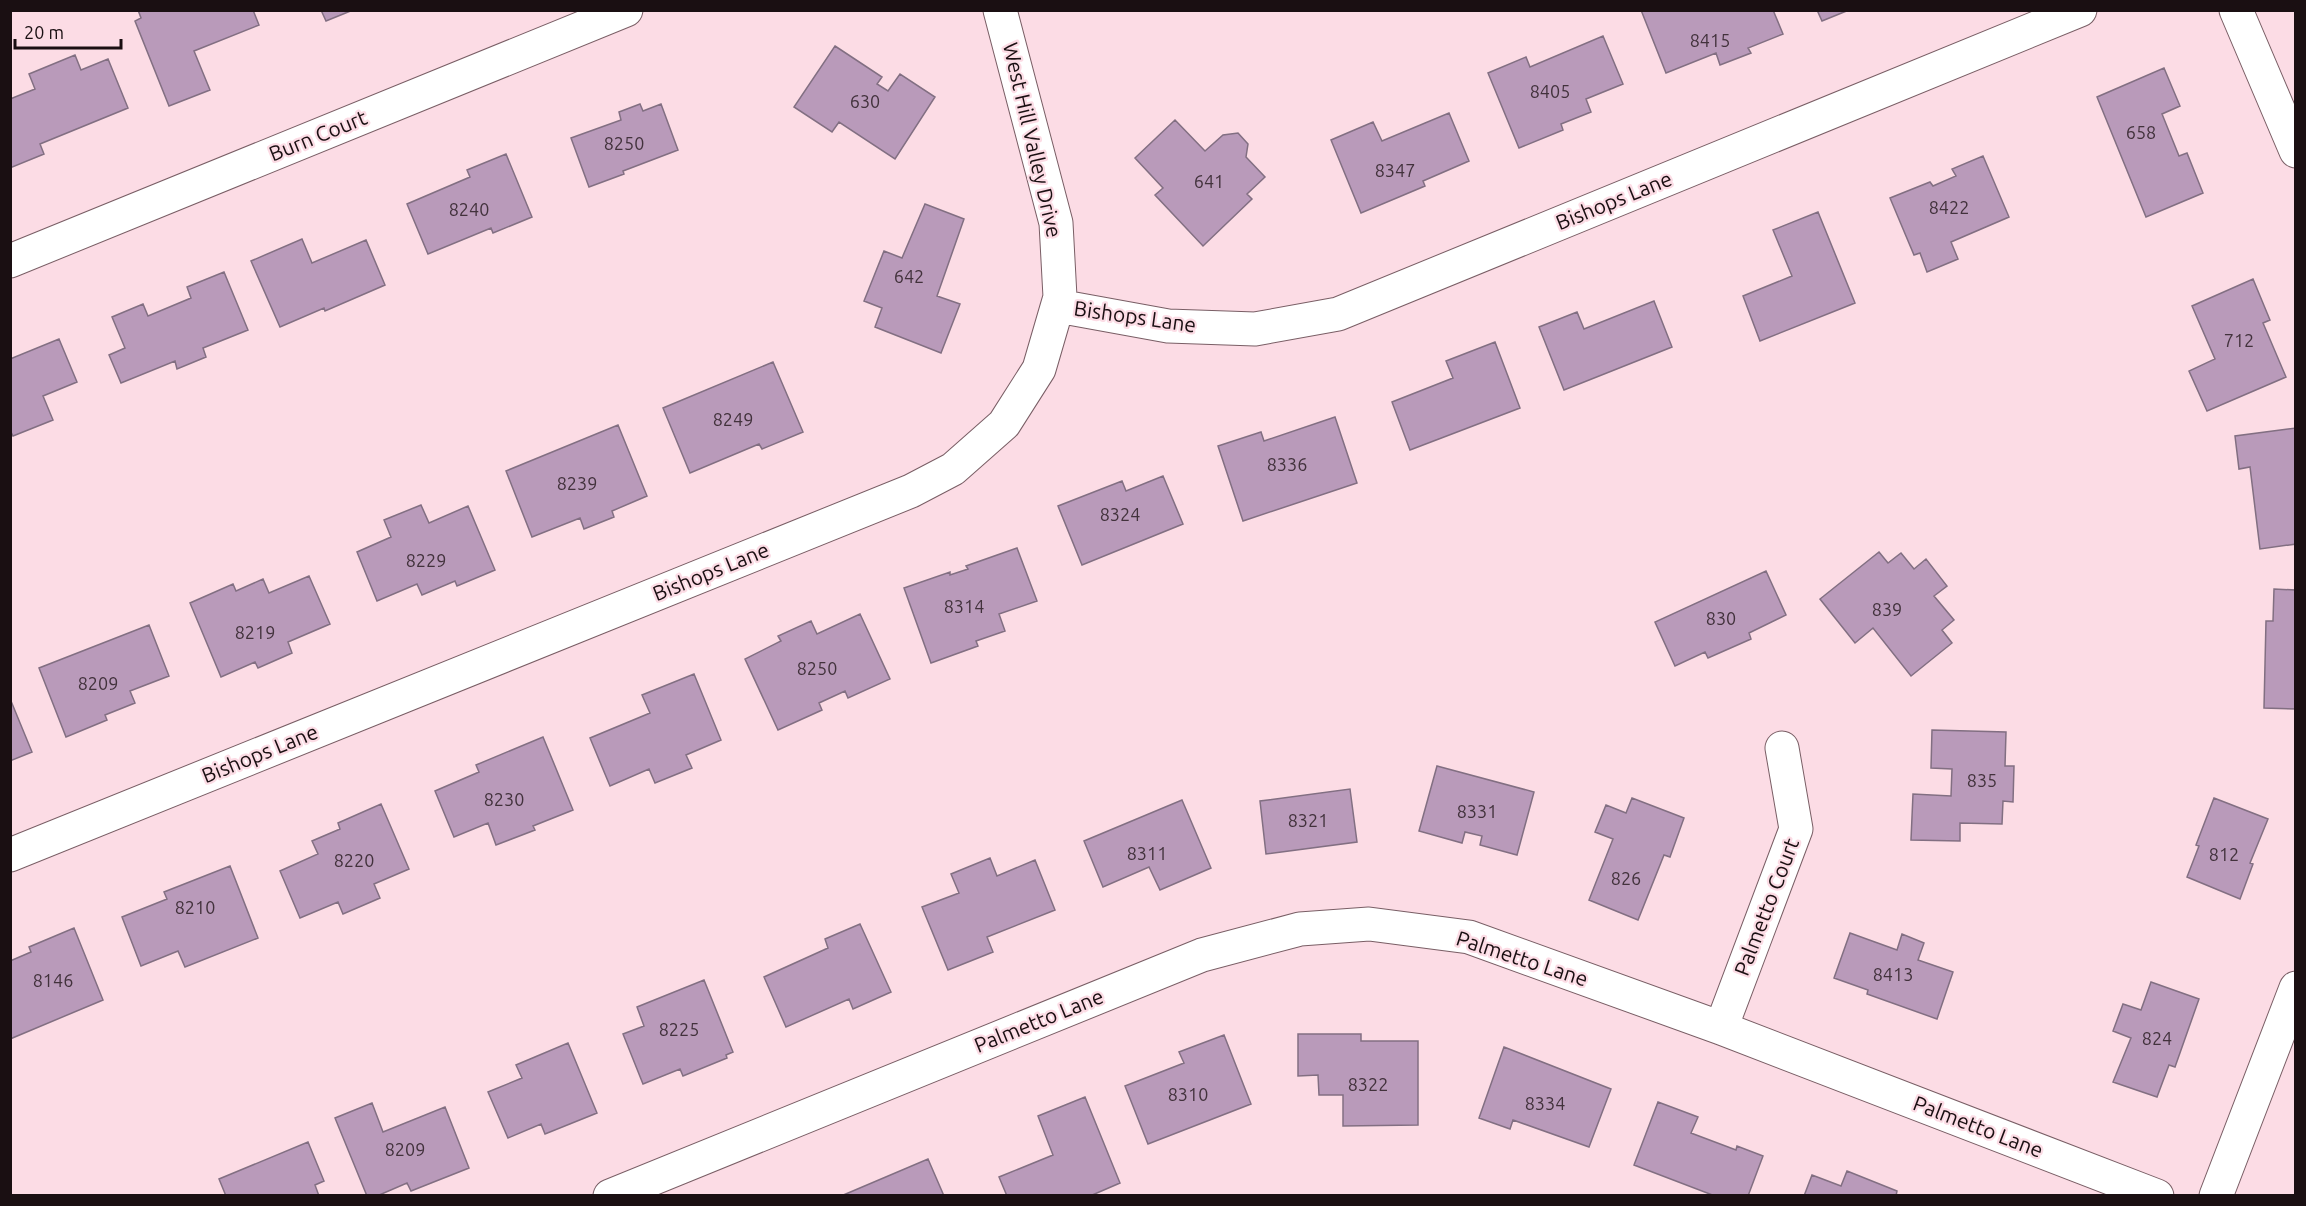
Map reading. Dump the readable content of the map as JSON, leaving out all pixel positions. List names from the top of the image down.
{
  "streets": {
    "street": [
      "Burn Court",
      "West Hill Valley Drive",
      "Bishops Lane",
      "Palmetto Court",
      "Palmetto Lane"
    ]
  },
  "crossings": [
    ["West Hill Valley Drive", "Bishops Lane"],
    ["Palmetto Court", "Palmetto Lane"]
  ],
  "house_numbers": [
    "8415",
    "8405",
    "630",
    "658",
    "8250",
    "8347",
    "641",
    "8422",
    "8240",
    "642",
    "712",
    "8249",
    "8336",
    "8239",
    "8324",
    "8229",
    "8314",
    "839",
    "830",
    "8219",
    "8250",
    "8209",
    "835",
    "8230",
    "8331",
    "8321",
    "8311",
    "812",
    "8220",
    "826",
    "8210",
    "8413",
    "8146",
    "8225",
    "824",
    "8322",
    "8310",
    "8334",
    "8209"
  ],
  "scale_bar": "20 m"
}
